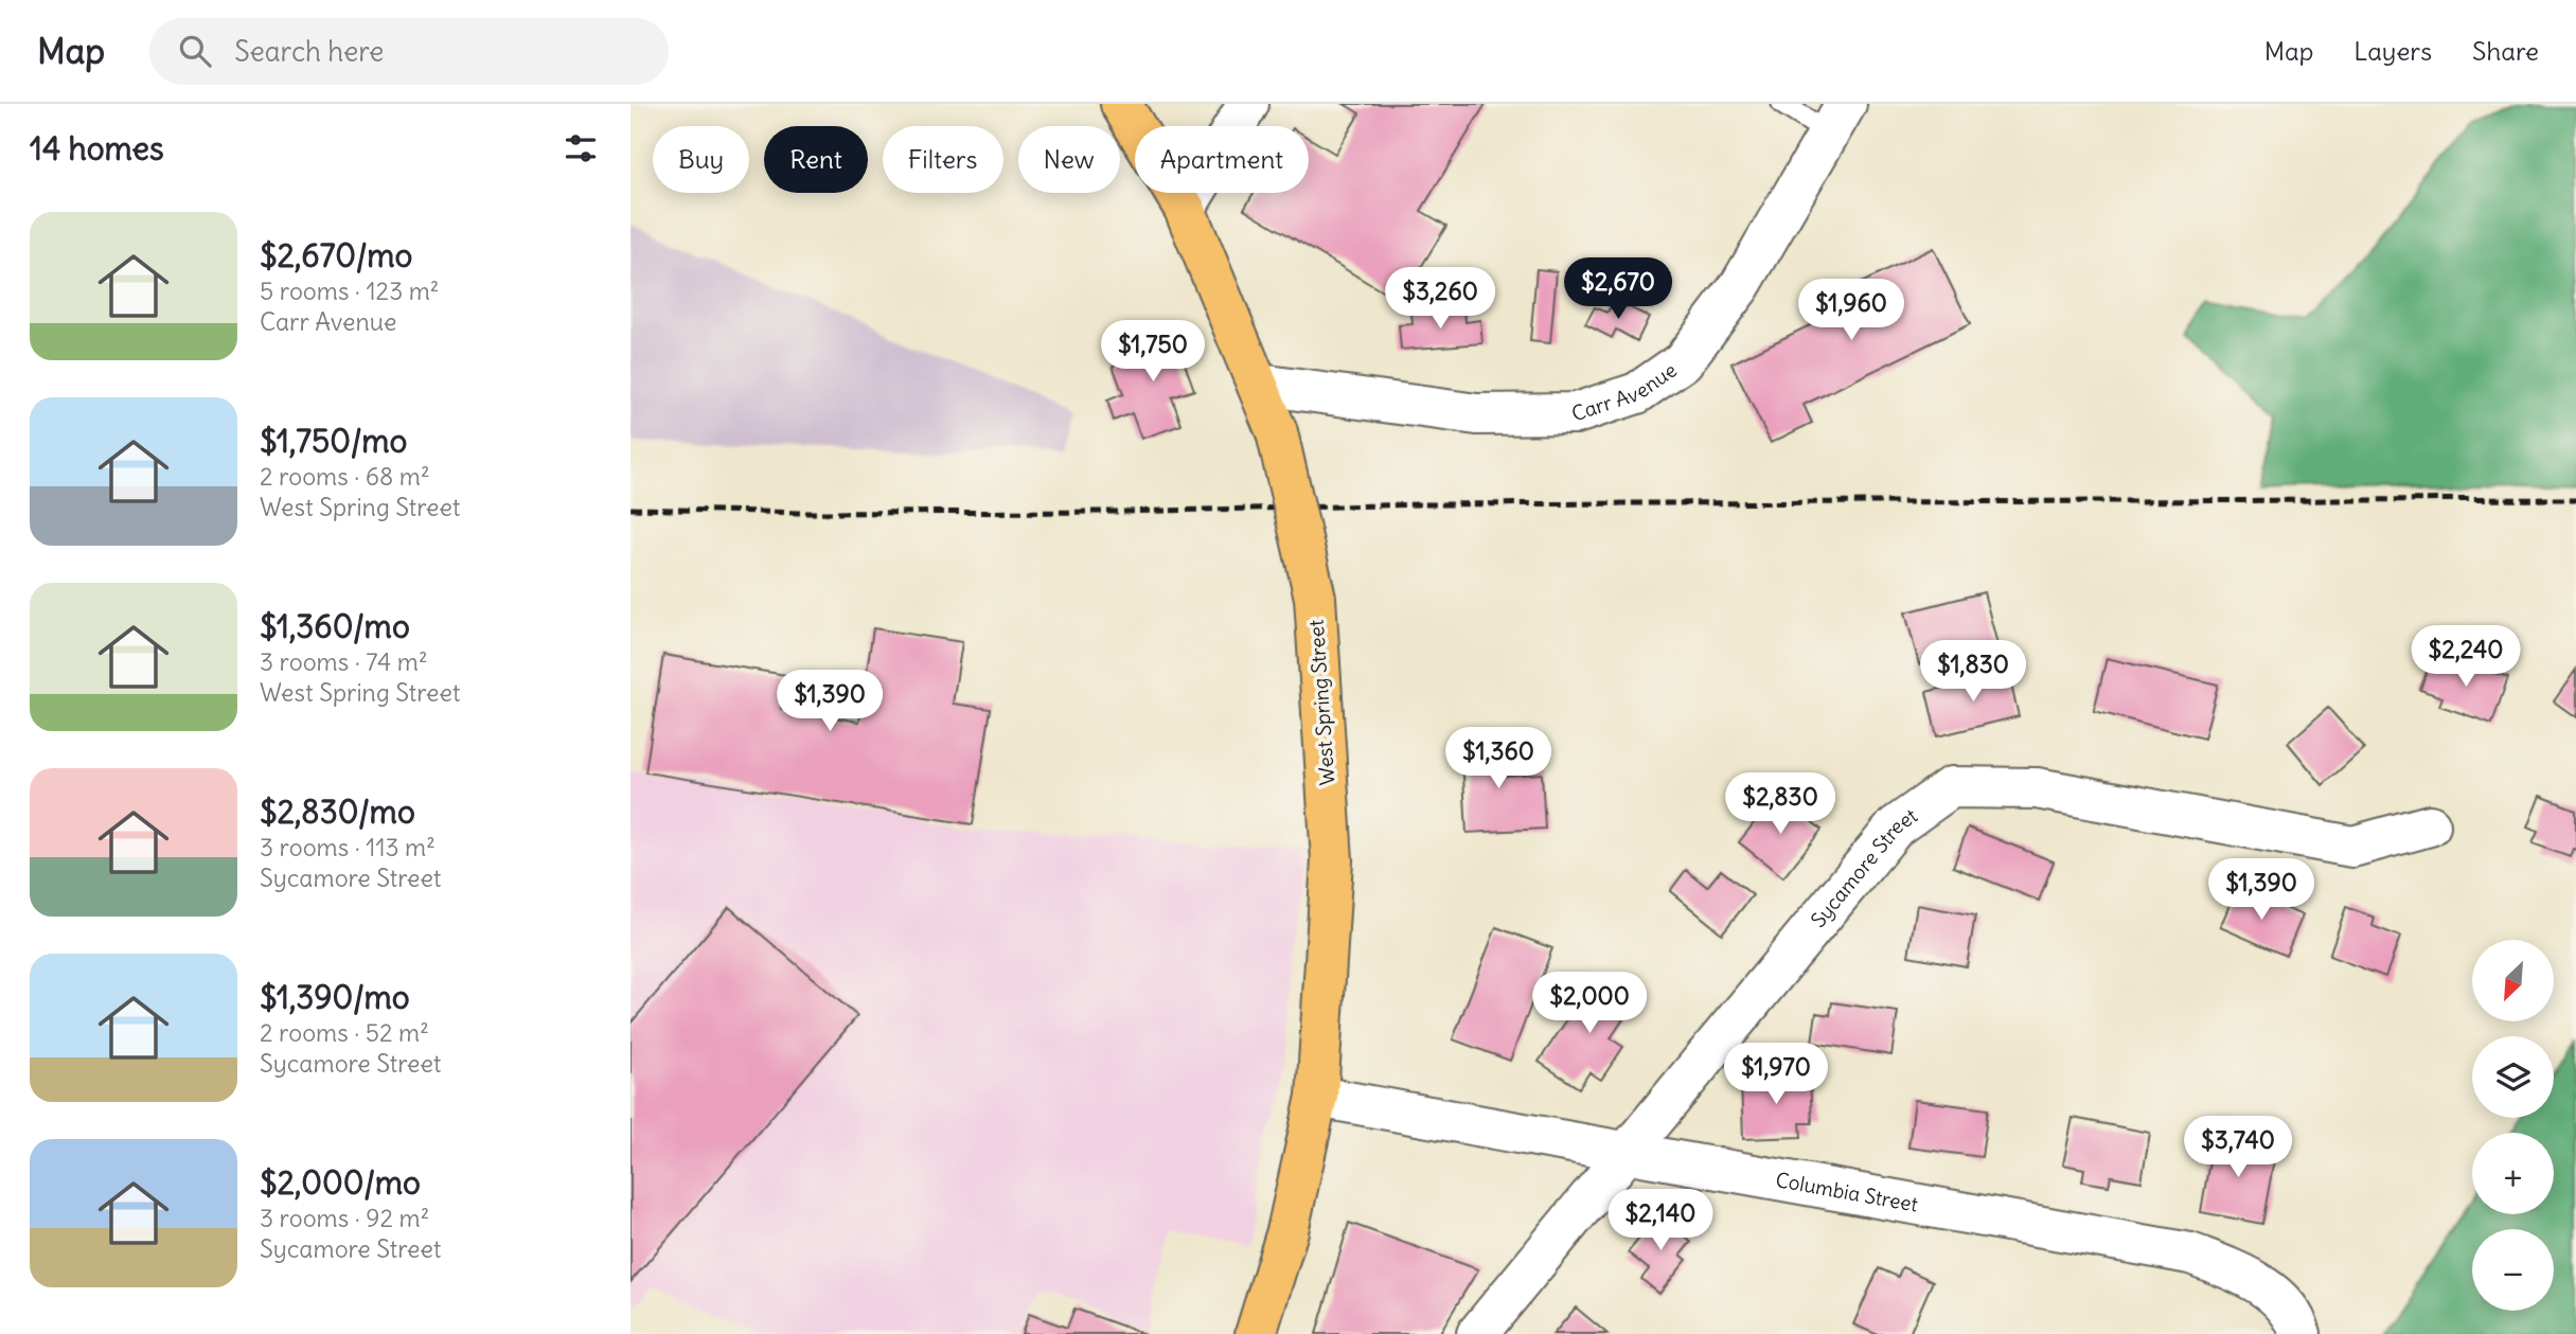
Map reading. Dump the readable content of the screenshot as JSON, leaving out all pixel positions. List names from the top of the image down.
{
  "streets": {
    "main road": ["West Spring Street"],
    "street": ["Carr Avenue", "Sycamore Street", "Columbia Street"]
  },
  "crossings": [
    ["Carr Avenue", "West Spring Street"],
    ["West Spring Street", "Columbia Street"],
    ["Sycamore Street", "Columbia Street"]
  ],
  "north": "bottom left",
  "page": {
    "header": "Map",
    "search": "Search here",
    "nav": ["Map", "Layers", "Share"],
    "heading": "14 homes",
    "chip": [
      "Buy",
      "Rent",
      "Filters",
      "New",
      "Apartment"
    ],
    "list": [
      {
        "name": "$2,670/mo",
        "note": "5 rooms · 123 m² · Carr Avenue"
      },
      {
        "name": "$1,750/mo",
        "note": "2 rooms · 68 m² · West Spring Street"
      },
      {
        "name": "$1,360/mo",
        "note": "3 rooms · 74 m² · West Spring Street"
      },
      {
        "name": "$2,830/mo",
        "note": "3 rooms · 113 m² · Sycamore Street"
      },
      {
        "name": "$1,390/mo",
        "note": "2 rooms · 52 m² · Sycamore Street"
      },
      {
        "name": "$2,000/mo",
        "note": "3 rooms · 92 m² · Sycamore Street"
      }
    ],
    "price": [
      "$2,670",
      "$3,260",
      "$1,960",
      "$1,750",
      "$2,240",
      "$1,830",
      "$1,390",
      "$1,360",
      "$2,830",
      "$1,390",
      "$2,000",
      "$1,970",
      "$3,740",
      "$2,140"
    ],
    "map_buttons": ["+", "−"]
  }
}
